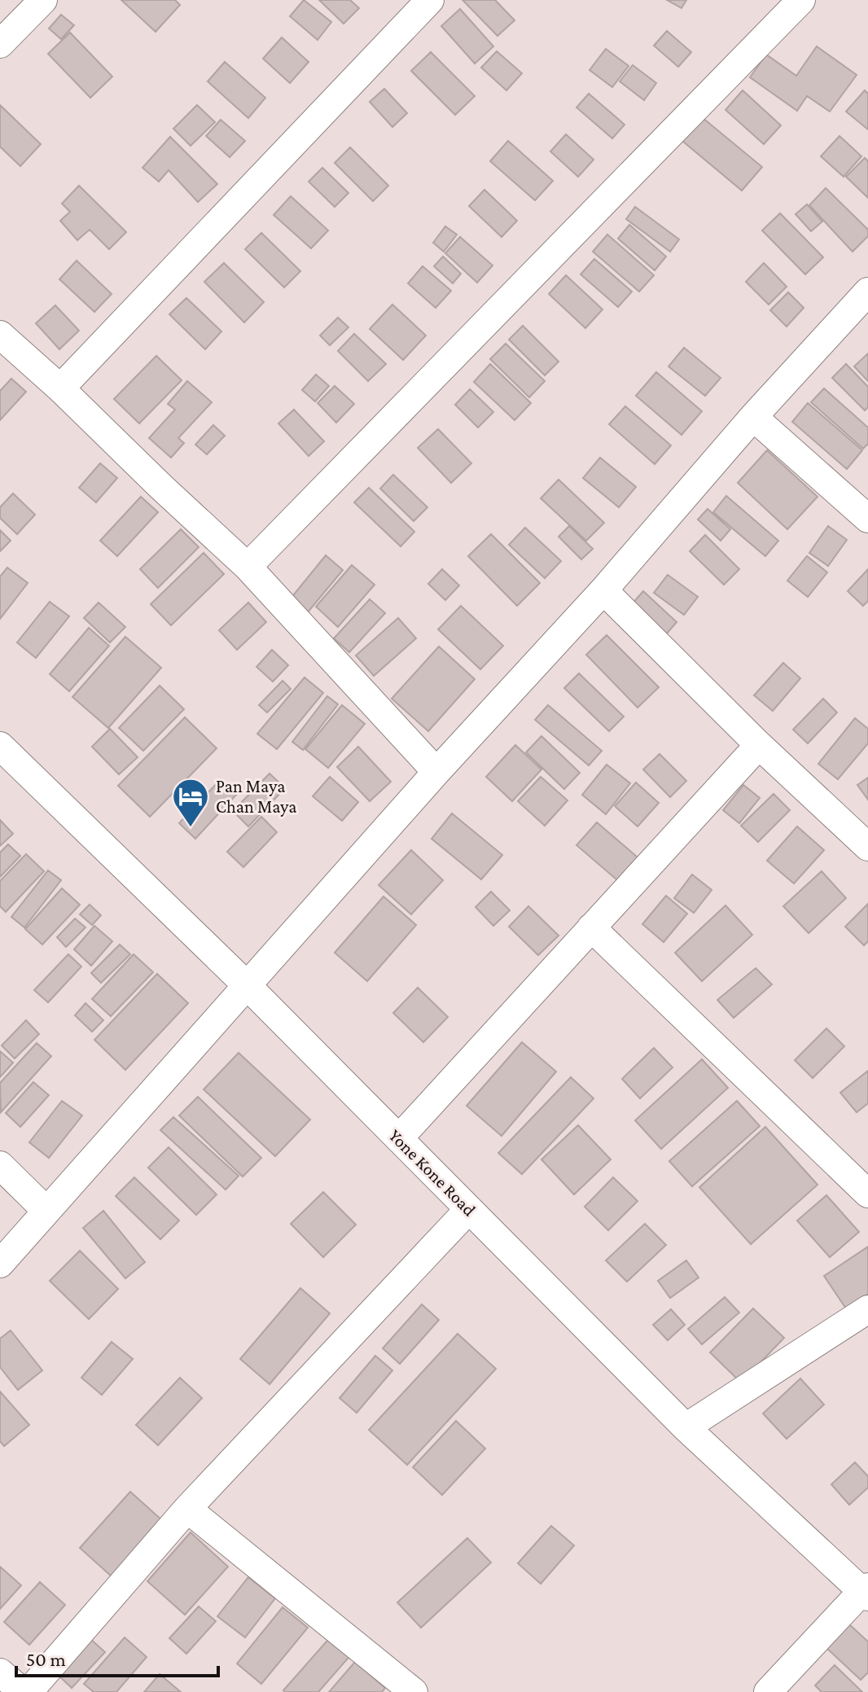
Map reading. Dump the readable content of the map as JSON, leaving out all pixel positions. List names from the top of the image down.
{
  "streets": {
    "street": ["Yone Kone Road"]
  },
  "places": {
    "hotel": ["Pan Maya Chan Maya"]
  },
  "scale_bar": "50 m"
}
